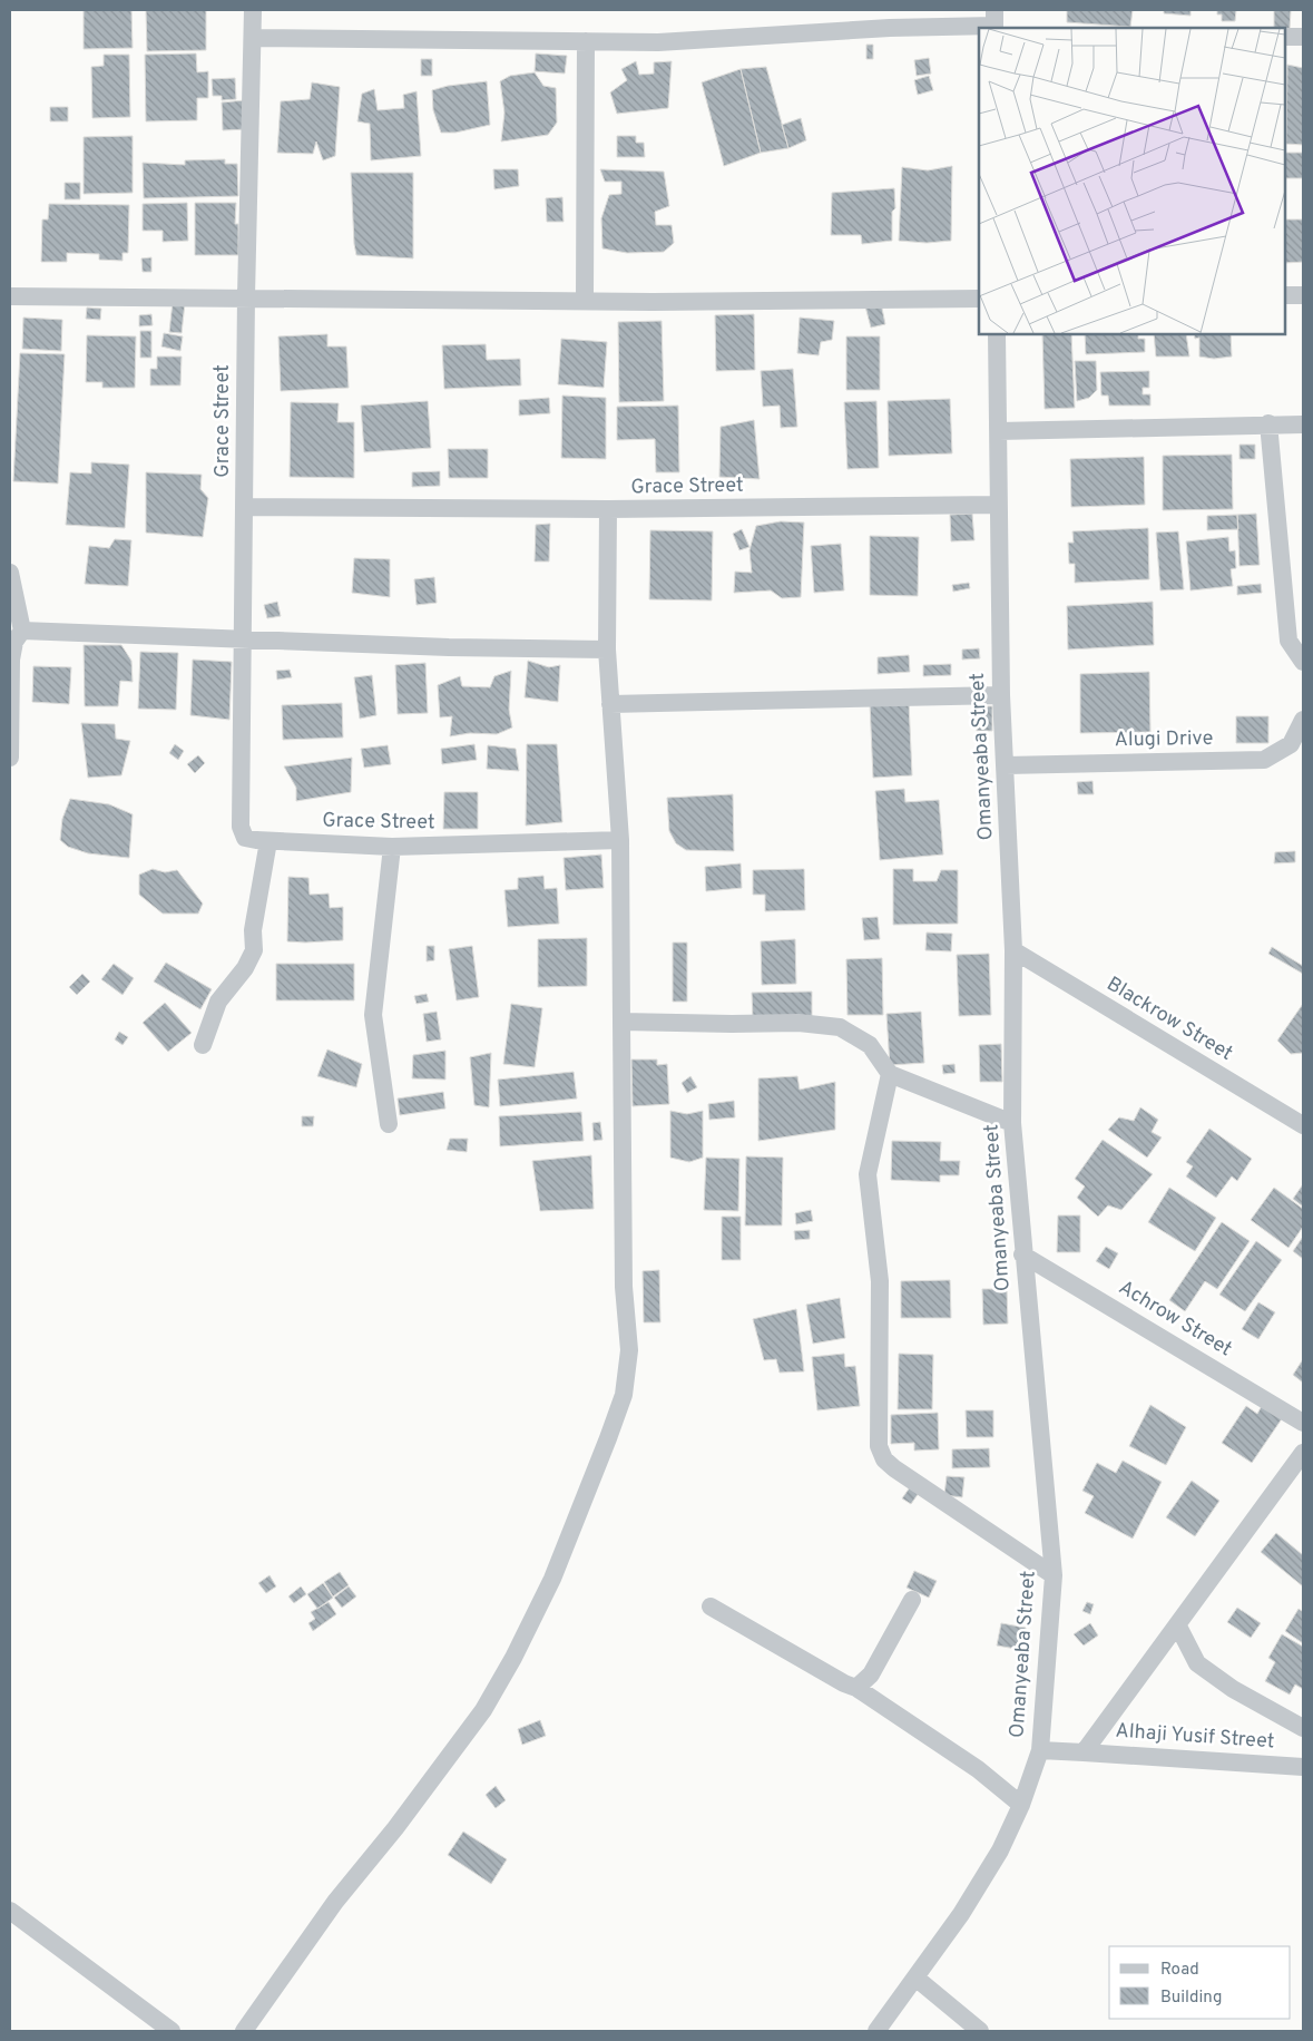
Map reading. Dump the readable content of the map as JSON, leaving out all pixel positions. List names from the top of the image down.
{
  "streets": {
    "street": [
      "Grace Street",
      "Alugi Drive",
      "Omanyeaba Street",
      "Blackrow Street",
      "Achrow Street",
      "Alhaji Yusif Street"
    ]
  },
  "crossings": [
    ["Grace Street", "Omanyeaba Street"],
    ["Alugi Drive", "Omanyeaba Street"],
    ["Omanyeaba Street", "Blackrow Street"],
    ["Omanyeaba Street", "Achrow Street"],
    ["Omanyeaba Street", "Alhaji Yusif Street"]
  ],
  "legend": ["Road", "Building"]
}
